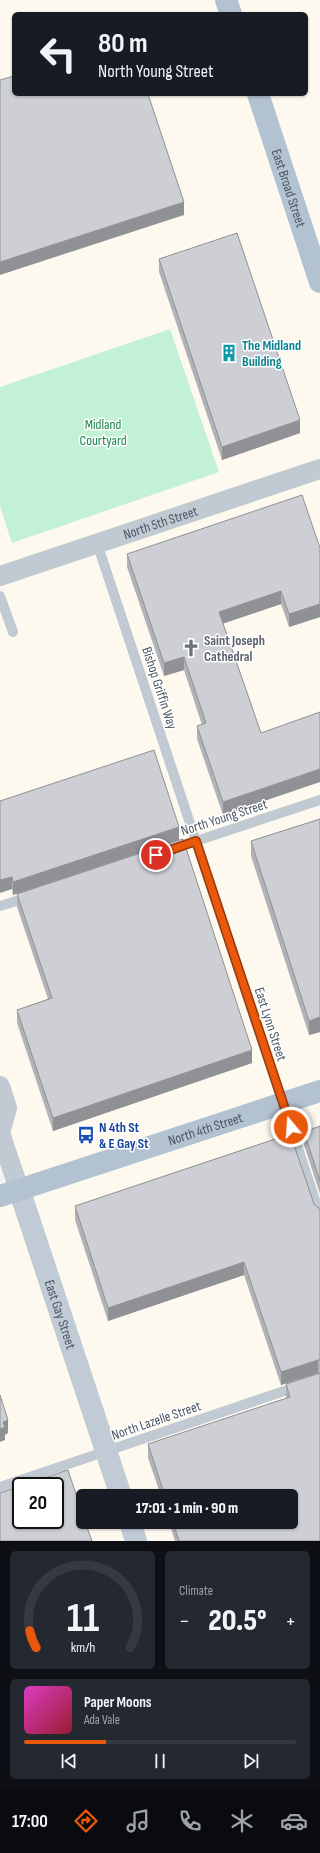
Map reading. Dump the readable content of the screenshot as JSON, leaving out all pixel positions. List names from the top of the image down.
{
  "streets": {
    "main road": ["East Broad Street", "North 4th Street"],
    "street": ["North 5th Street", "East Gay Street"],
    "lane": [
      "Bishop Griffin Way",
      "North Young Street",
      "East Lynn Street",
      "North Lazelle Street"
    ]
  },
  "crossings": [
    ["North 5th Street", "Bishop Griffin Way"],
    ["Bishop Griffin Way", "North Young Street"],
    ["Bishop Griffin Way", "East Lynn Street"],
    ["North Young Street", "East Lynn Street"],
    ["East Lynn Street", "North 4th Street"],
    ["North 4th Street", "East Gay Street"],
    ["East Gay Street", "North Lazelle Street"]
  ],
  "parks": ["Midland Courtyard"],
  "places": {
    "building": ["The Midland Building"],
    "church": ["Saint Joseph Cathedral"],
    "bus stop": ["N 4th St & E Gay St"]
  },
  "page": {
    "turn": ["80 m", "North Young Street"],
    "limit": "20",
    "trip": "17:01 · 1 min · 90 m",
    "tile": "Climate",
    "heat": ["−", "20.5°", "+"],
    "song": ["Paper Moons", "Ada Vale"],
    "tabs": "17:00",
    "gauge": ["11", "km/h"]
  }
}
